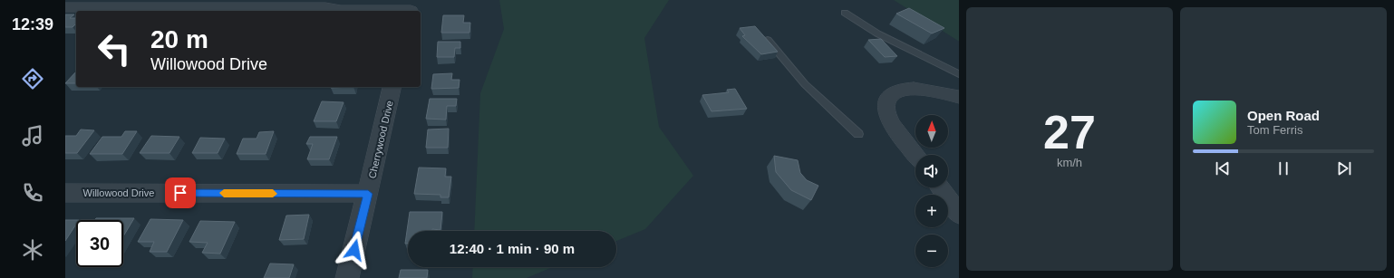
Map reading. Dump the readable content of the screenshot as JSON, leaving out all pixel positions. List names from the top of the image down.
{
  "streets": {
    "street": ["Cherrywood Drive", "Willowood Drive"]
  },
  "crossings": [
    ["Cherrywood Drive", "Willowood Drive"]
  ],
  "north": "top",
  "page": {
    "tabs": "12:39",
    "tile": ["27", "km/h"],
    "turn": ["20 m", "Willowood Drive"],
    "song": ["Open Road", "Tom Ferris"],
    "map_buttons": ["+", "−"],
    "limit": "30",
    "trip": "12:40 · 1 min · 90 m"
  }
}
